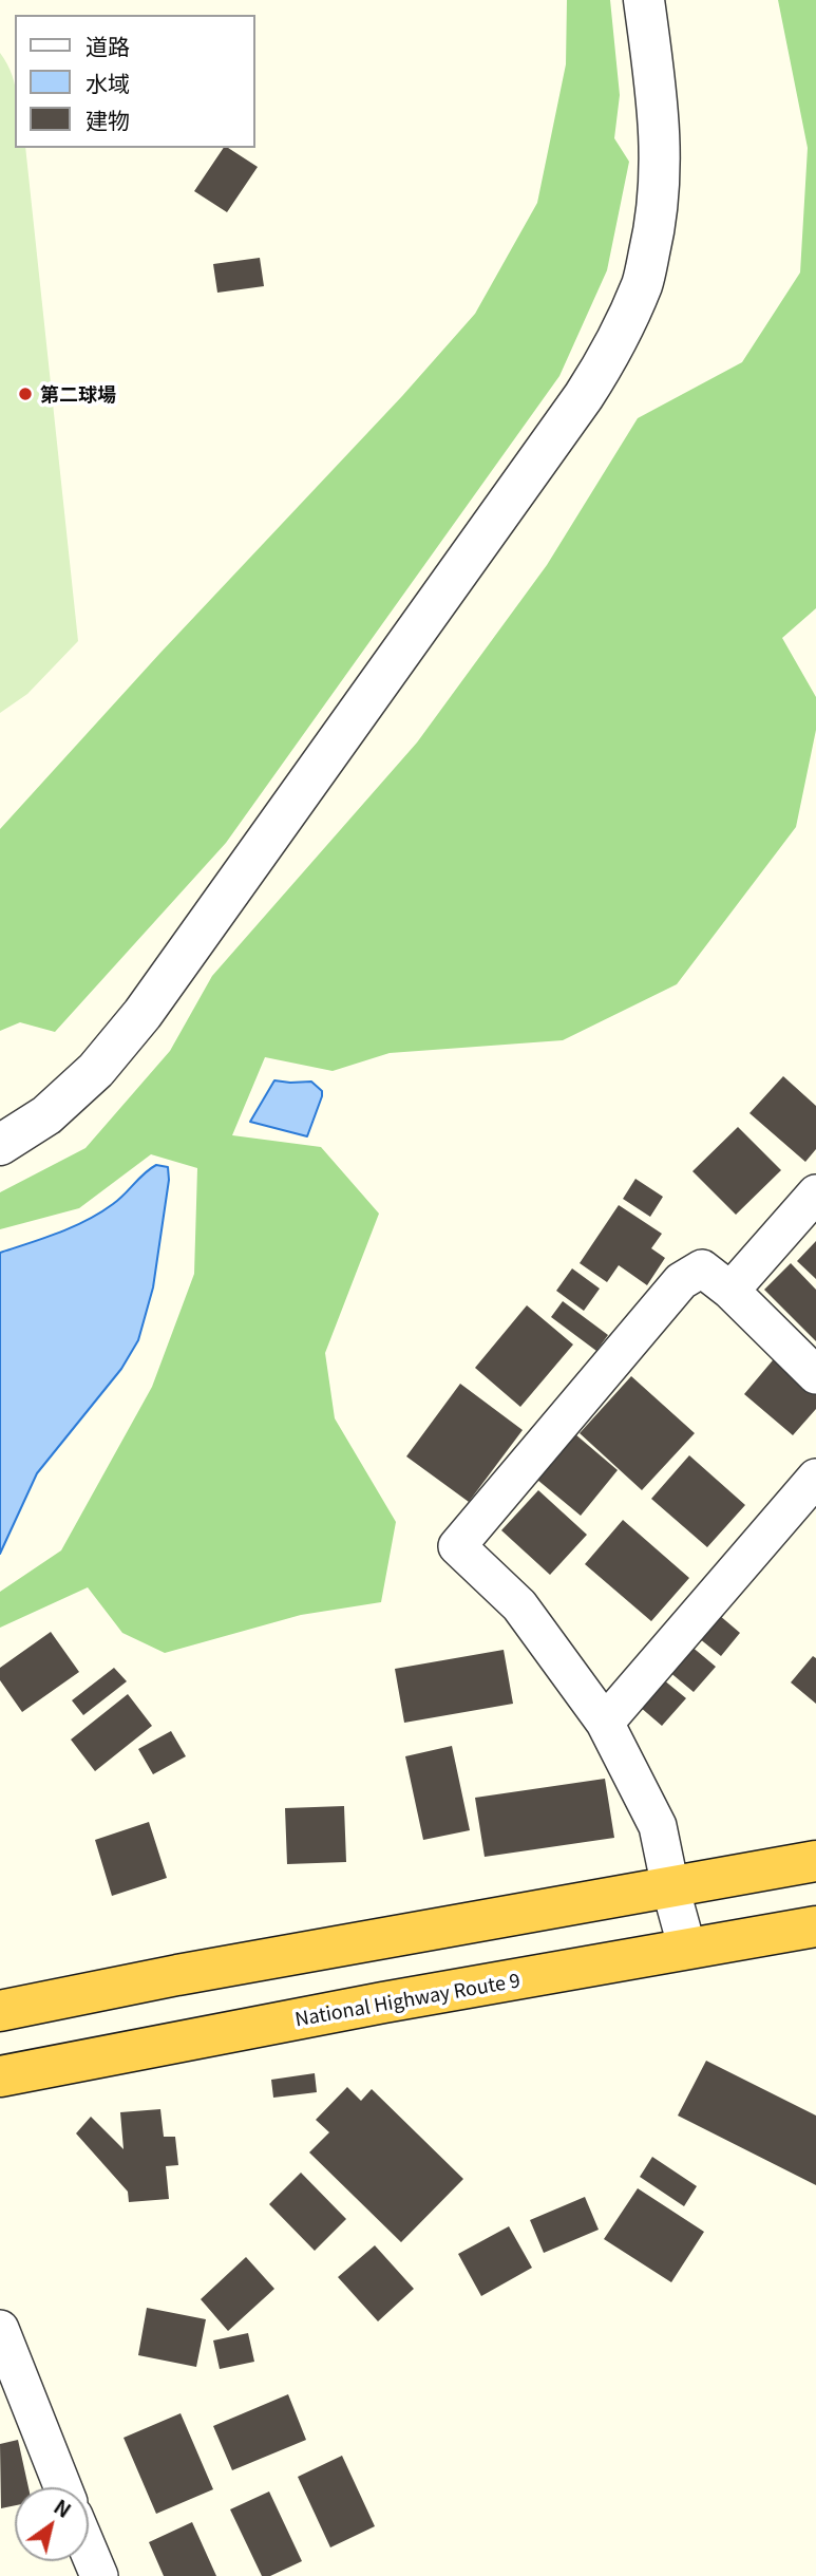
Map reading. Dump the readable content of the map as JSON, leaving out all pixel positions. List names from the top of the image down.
{
  "streets": {
    "highway": ["National Highway Route 9"]
  },
  "places": ["第二球場"],
  "legend": ["道路", "水域", "建物"],
  "north": "top right"
}
